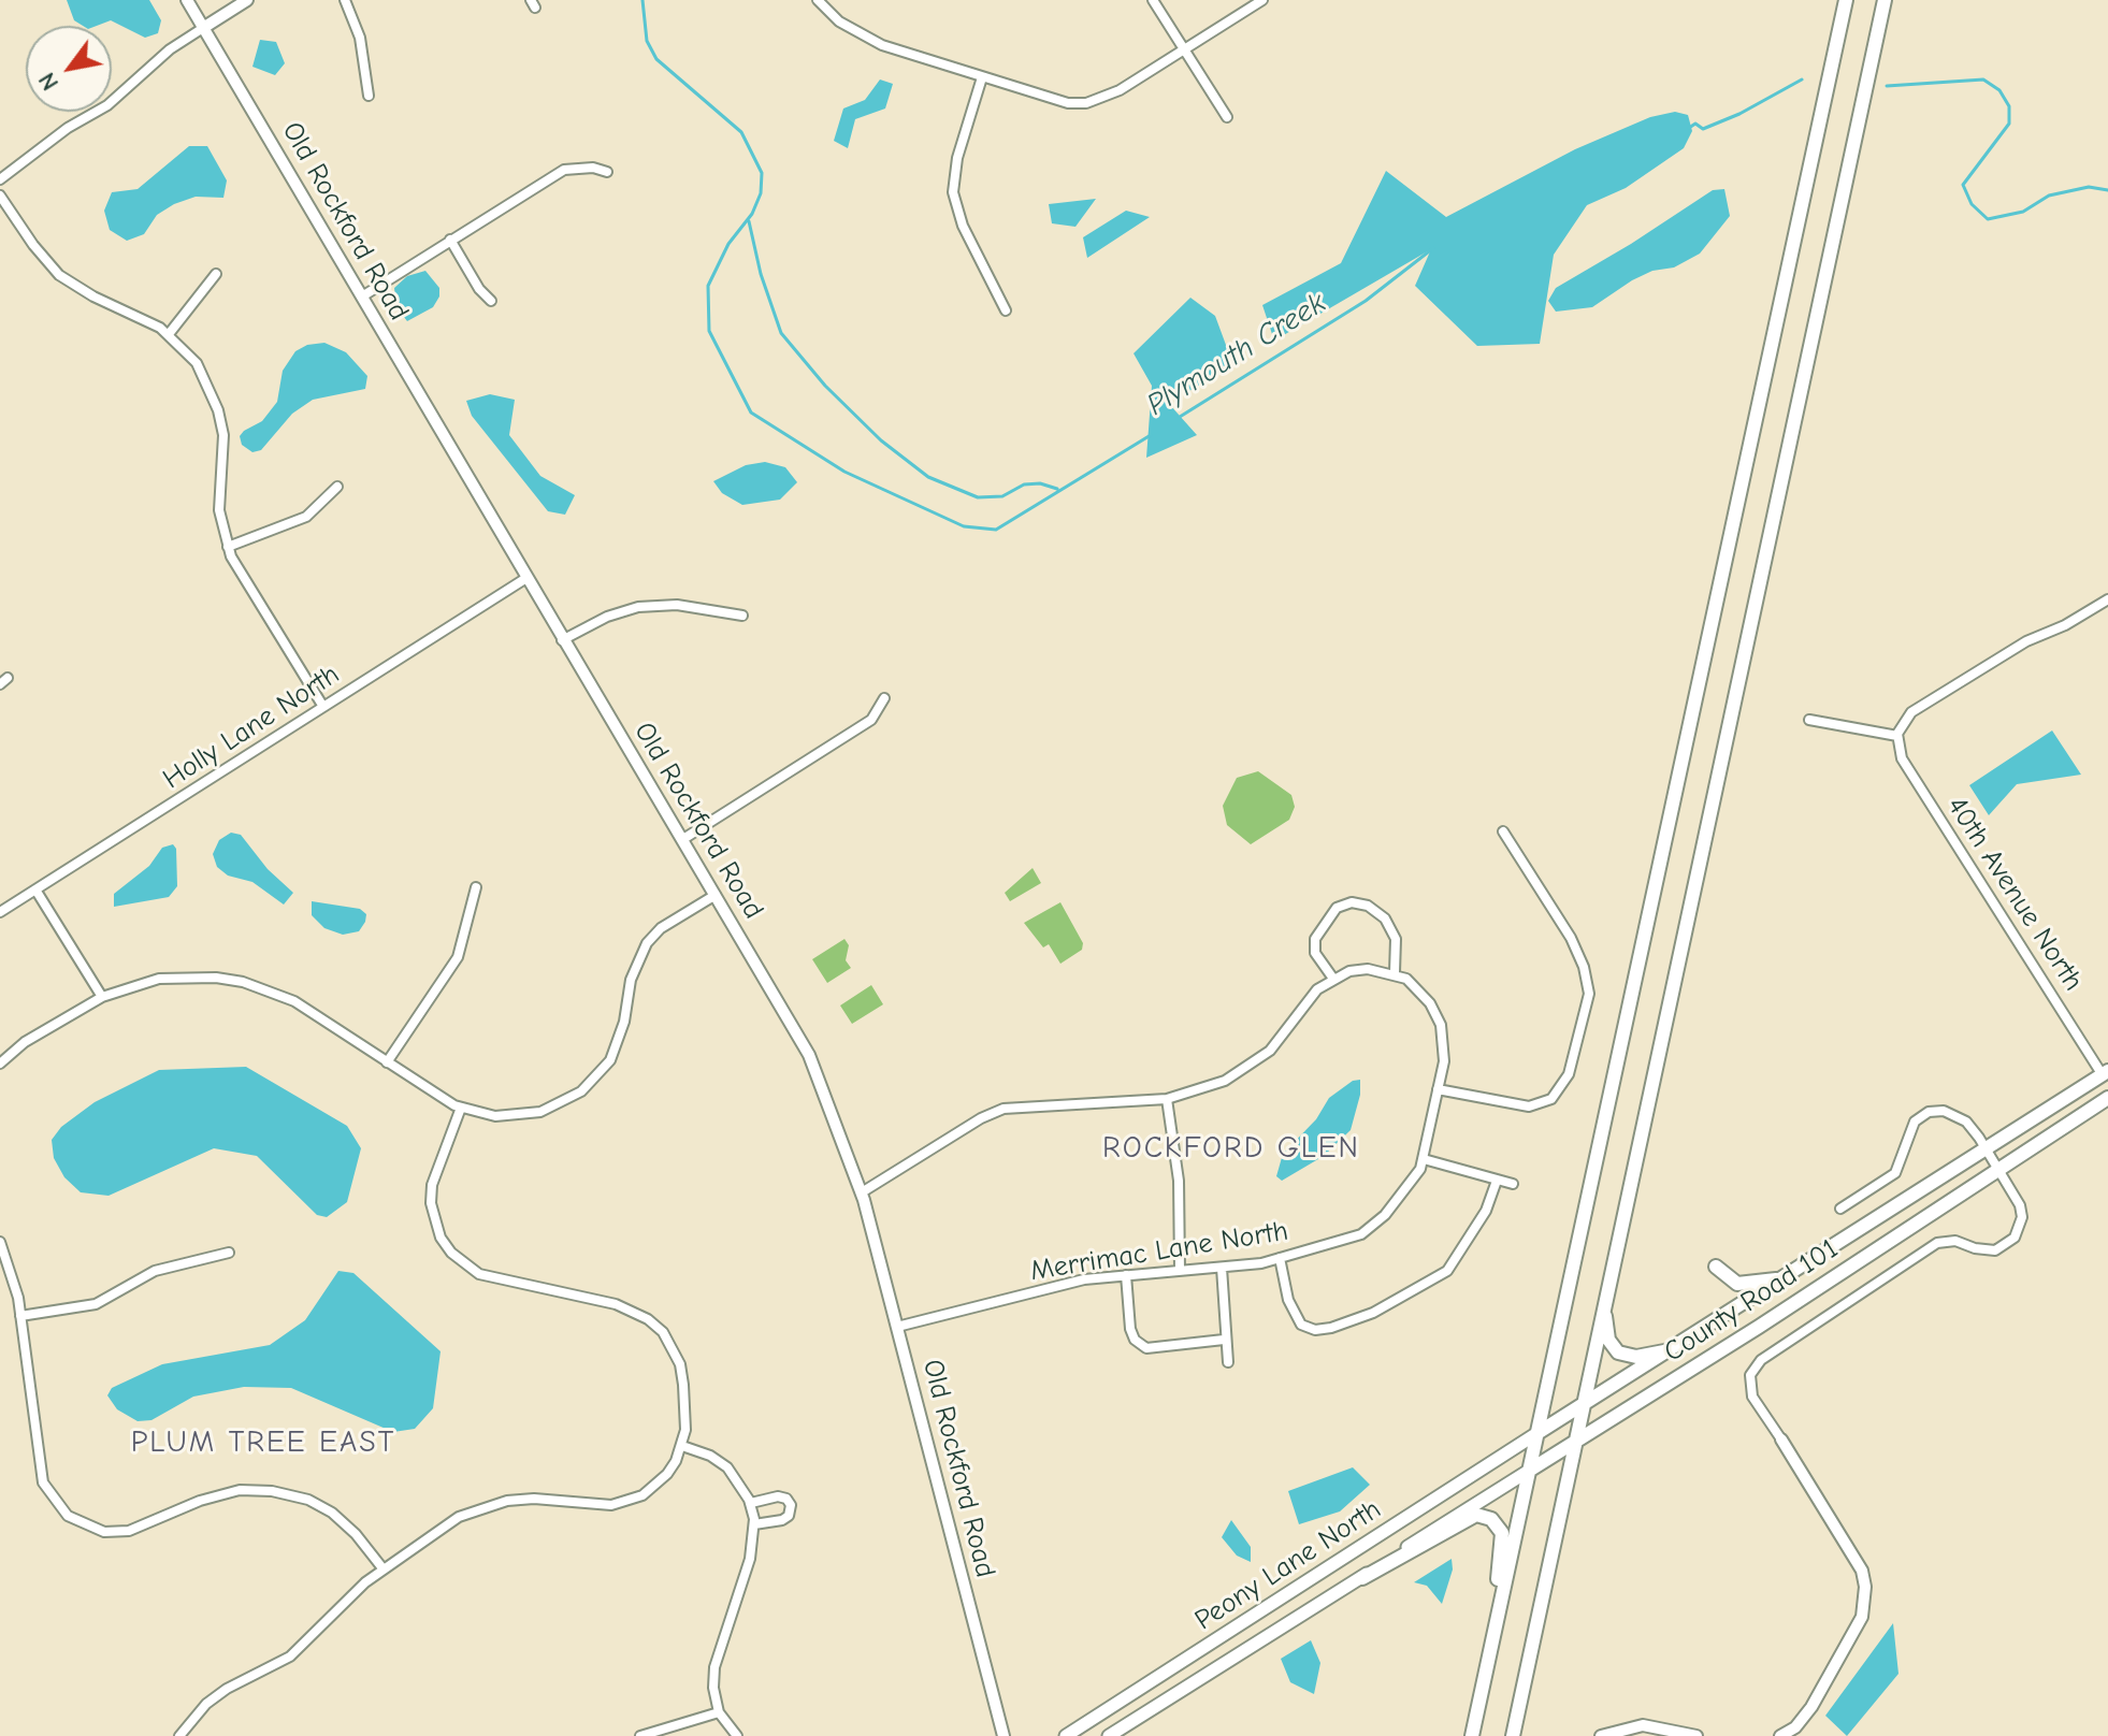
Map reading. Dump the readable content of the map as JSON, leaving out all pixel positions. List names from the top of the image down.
{
  "streets": {
    "main road": ["County Road 101", "Peony Lane North"],
    "street": [
      "Old Rockford Road",
      "Holly Lane North",
      "40th Avenue North",
      "Merrimac Lane North"
    ]
  },
  "crossings": [
    ["Old Rockford Road", "Holly Lane North"],
    ["Old Rockford Road", "Merrimac Lane North"],
    ["40th Avenue North", "County Road 101"],
    ["County Road 101", "Peony Lane North"]
  ],
  "districts": ["ROCKFORD GLEN", "PLUM TREE EAST"],
  "water": ["Plymouth Creek"],
  "north": "bottom left"
}
